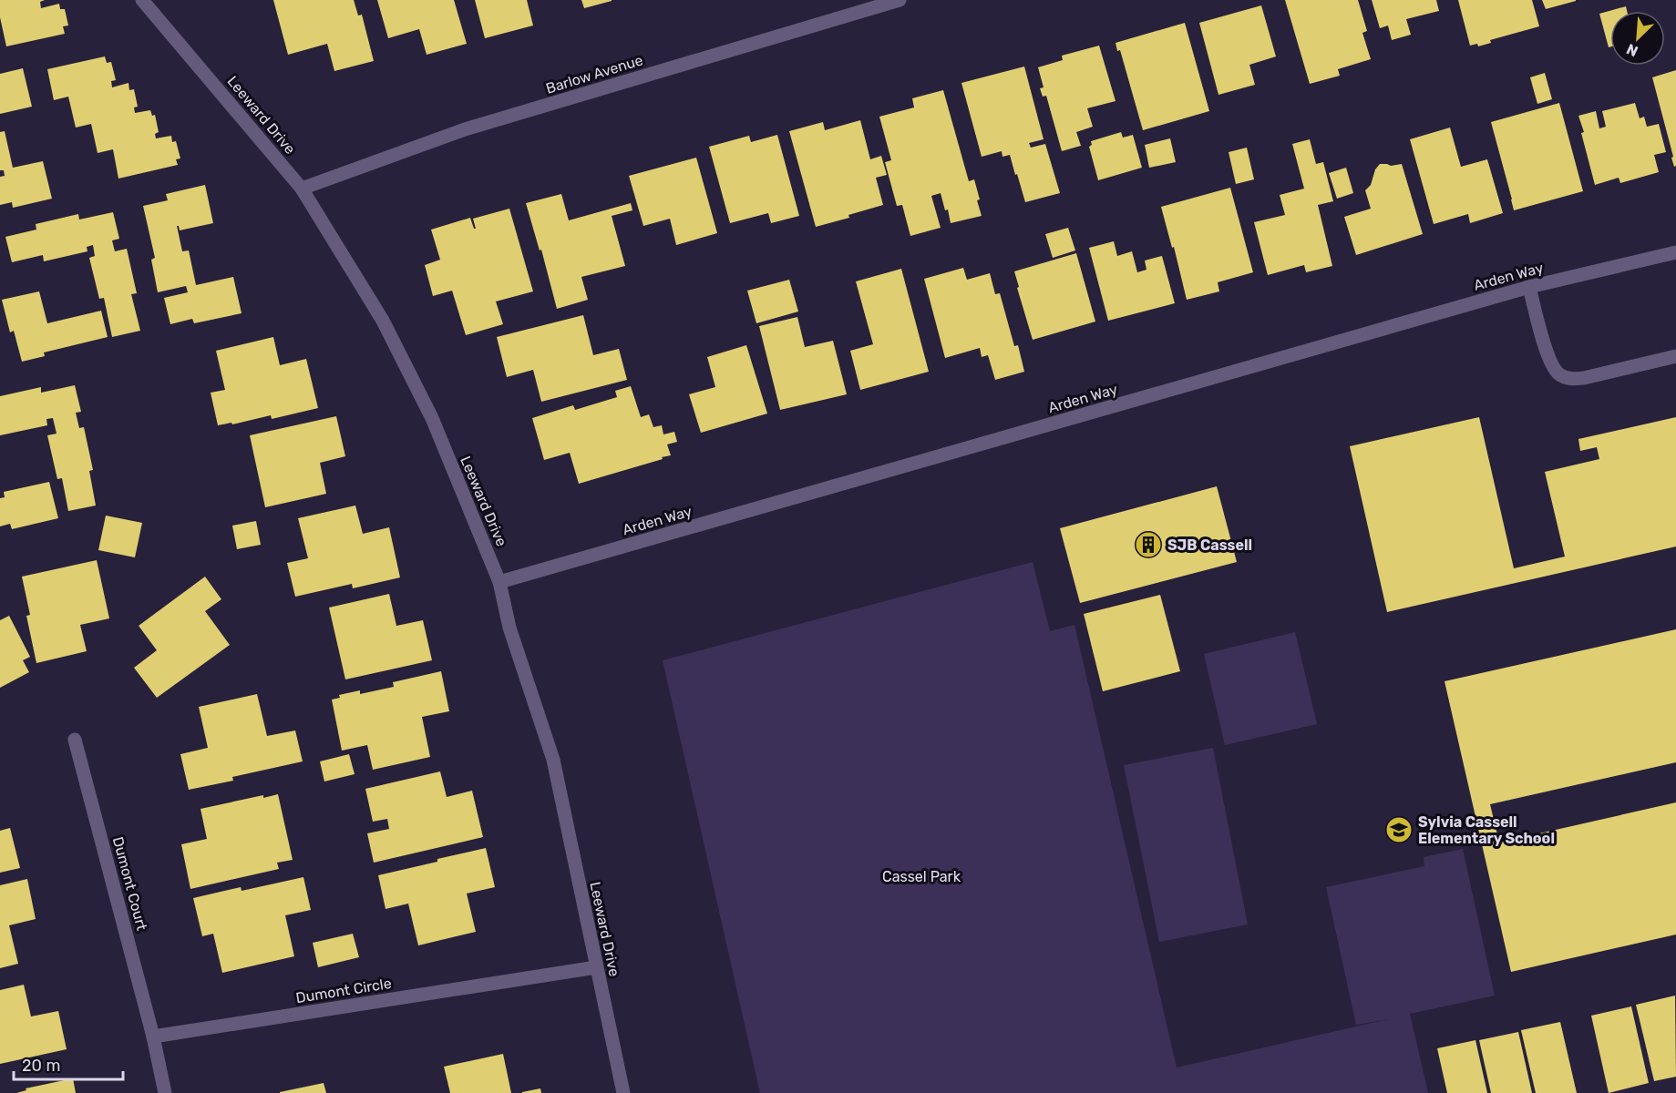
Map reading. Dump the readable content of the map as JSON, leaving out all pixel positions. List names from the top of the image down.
{
  "streets": {
    "street": [
      "Barlow Avenue",
      "Leeward Drive",
      "Arden Way",
      "Dumont Court",
      "Dumont Circle"
    ]
  },
  "crossings": [
    ["Barlow Avenue", "Leeward Drive"],
    ["Leeward Drive", "Arden Way"],
    ["Leeward Drive", "Dumont Circle"],
    ["Dumont Court", "Dumont Circle"]
  ],
  "parks": ["Cassel Park"],
  "places": {
    "building": ["SJB Cassell"],
    "school or university": ["Sylvia Cassell Elementary School"]
  },
  "scale_bar": "20 m",
  "north": "bottom left"
}
